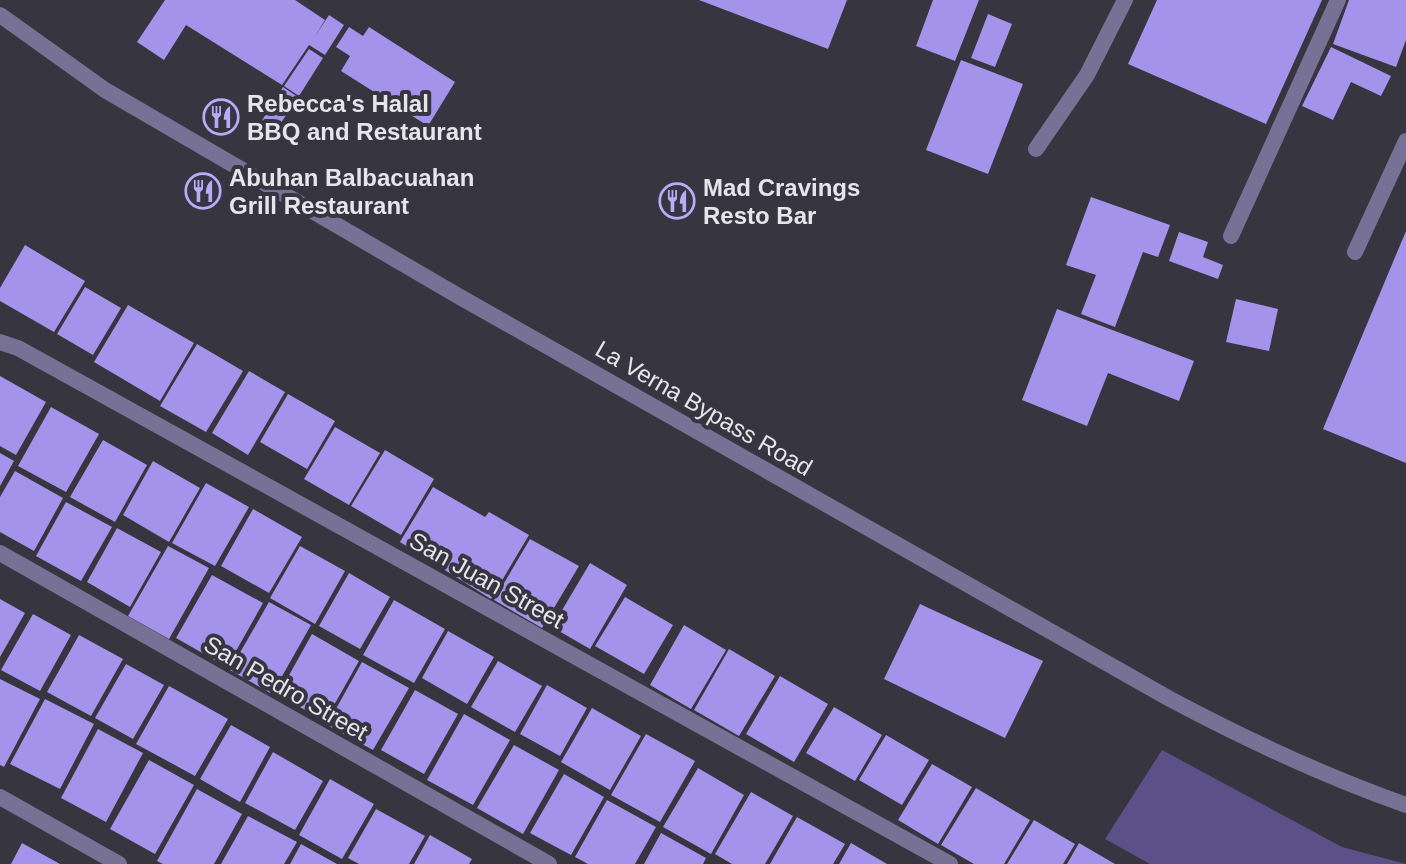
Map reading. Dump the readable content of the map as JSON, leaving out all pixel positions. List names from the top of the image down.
{
  "streets": {
    "street": ["La Verna Bypass Road", "San Juan Street", "San Pedro Street"]
  },
  "places": {
    "restaurant": ["Rebecca's Halal BBQ and Restaurant", "Abuhan Balbacuahan Grill Restaurant", "Mad Cravings Resto Bar"]
  }
}
